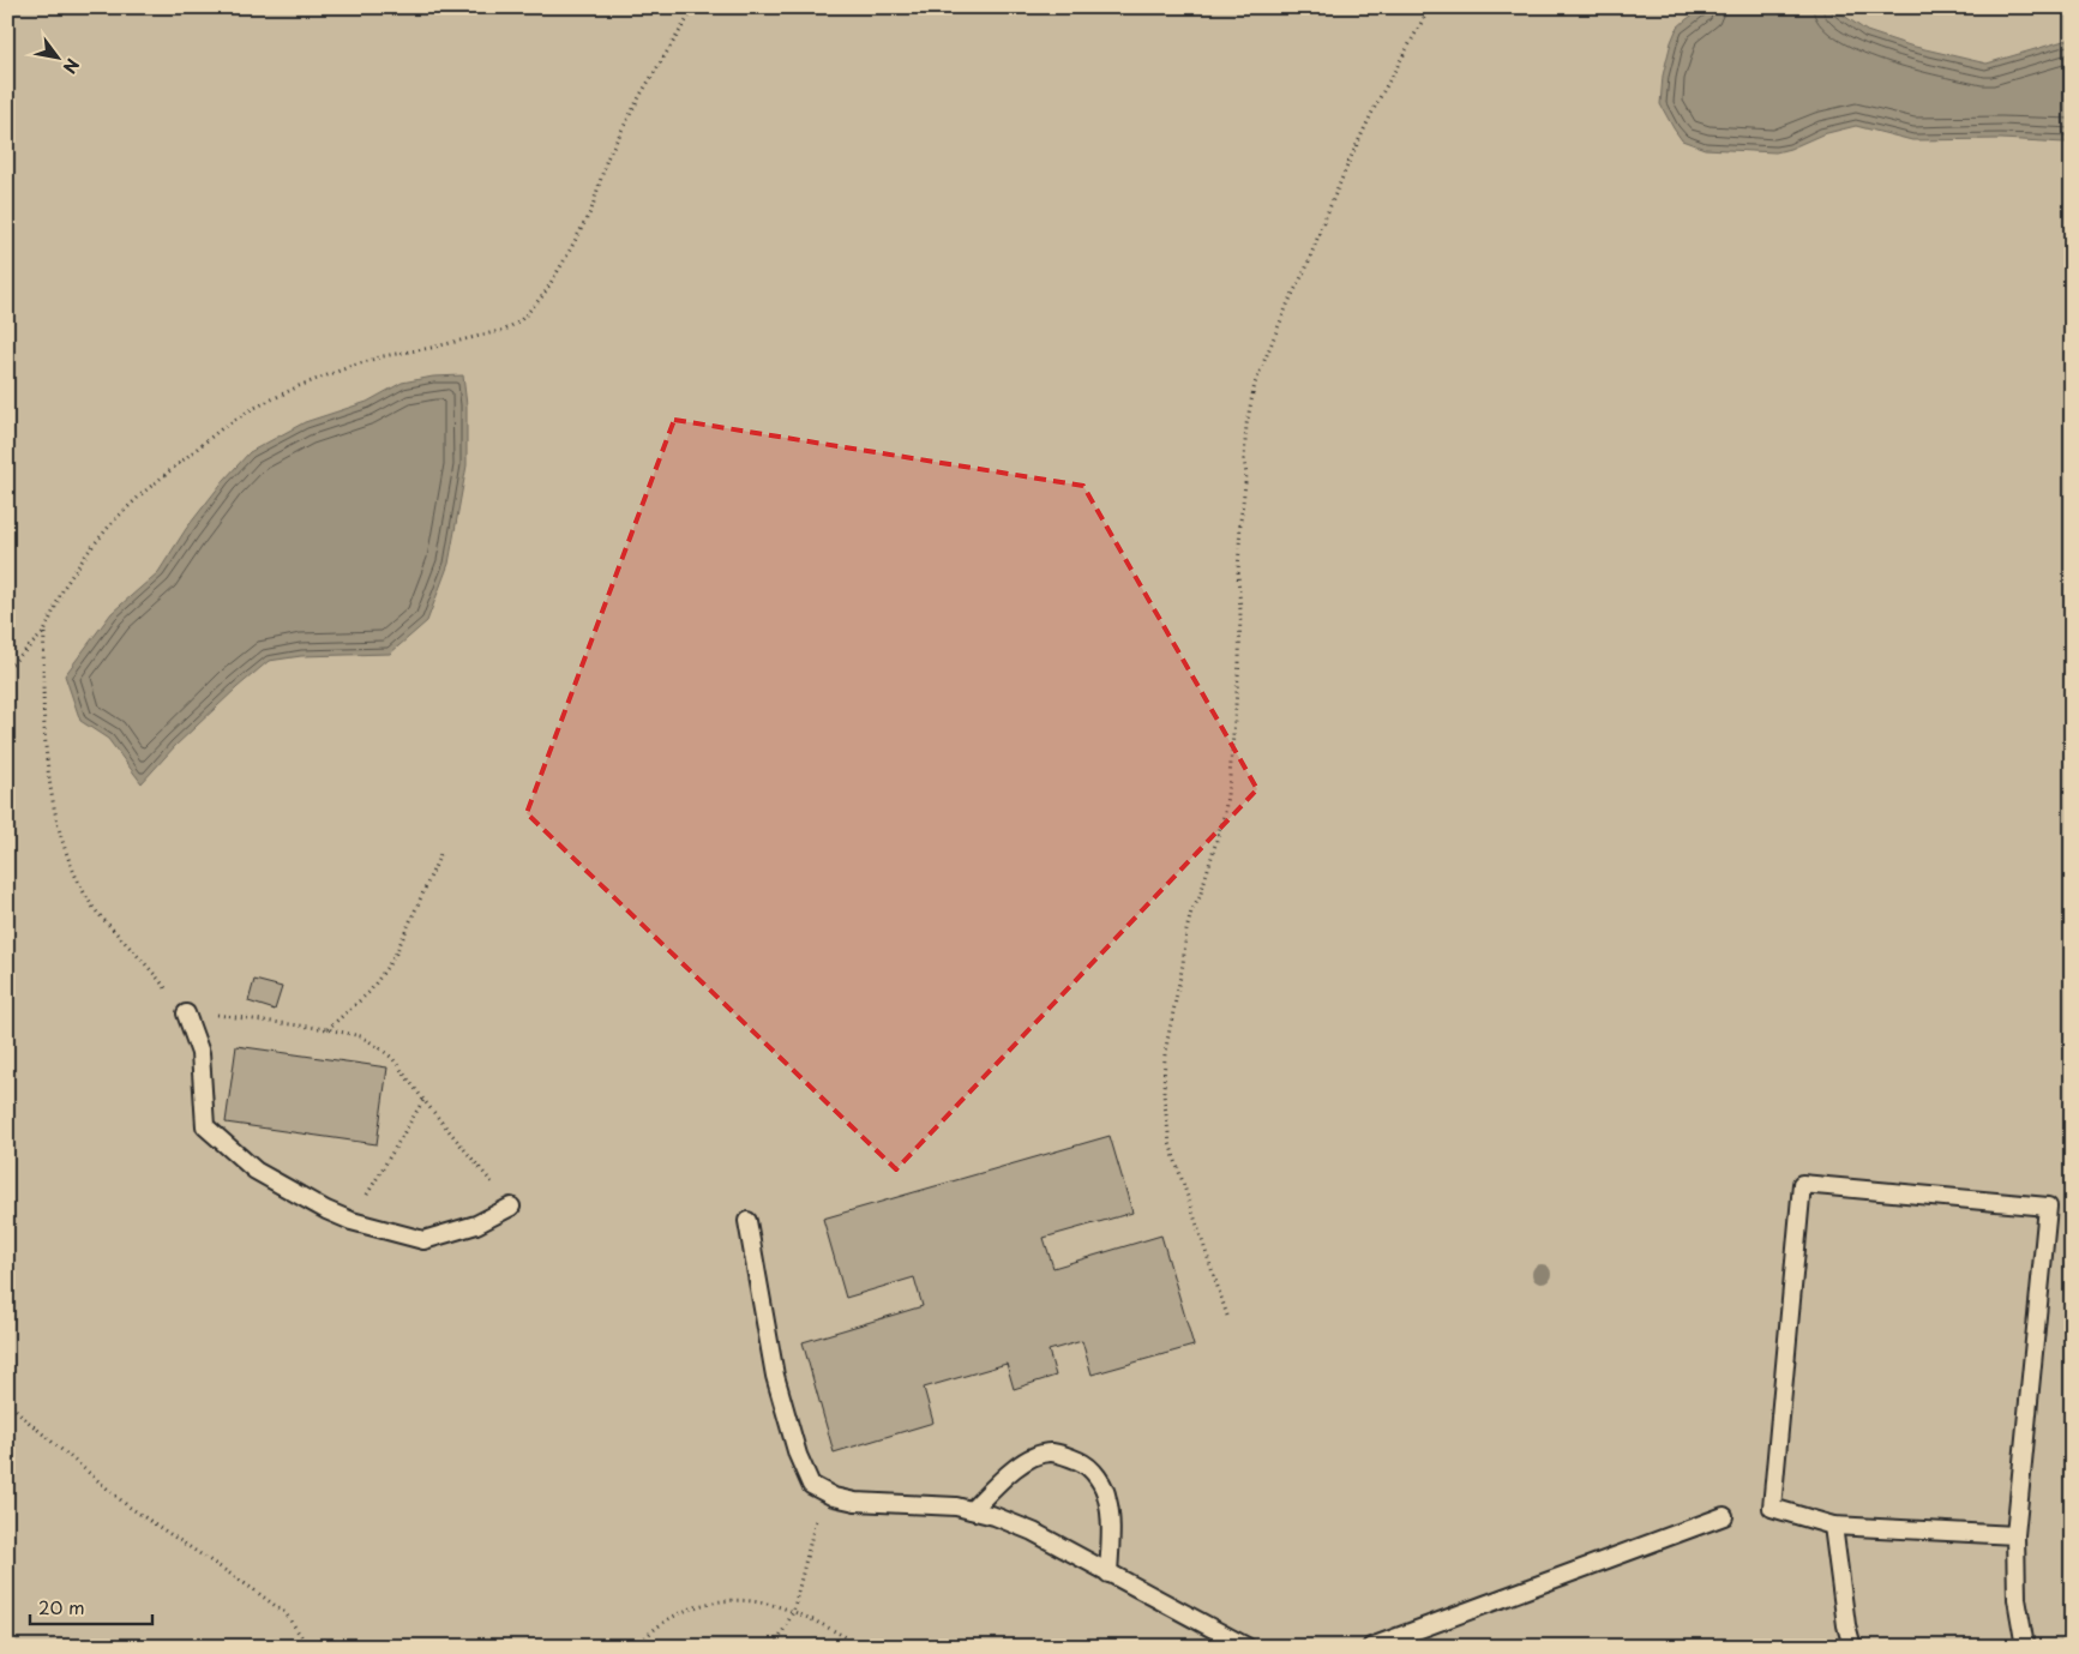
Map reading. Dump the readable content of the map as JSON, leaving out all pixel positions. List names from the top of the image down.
{
  "scale_bar": "20 m",
  "north": "bottom right"
}
